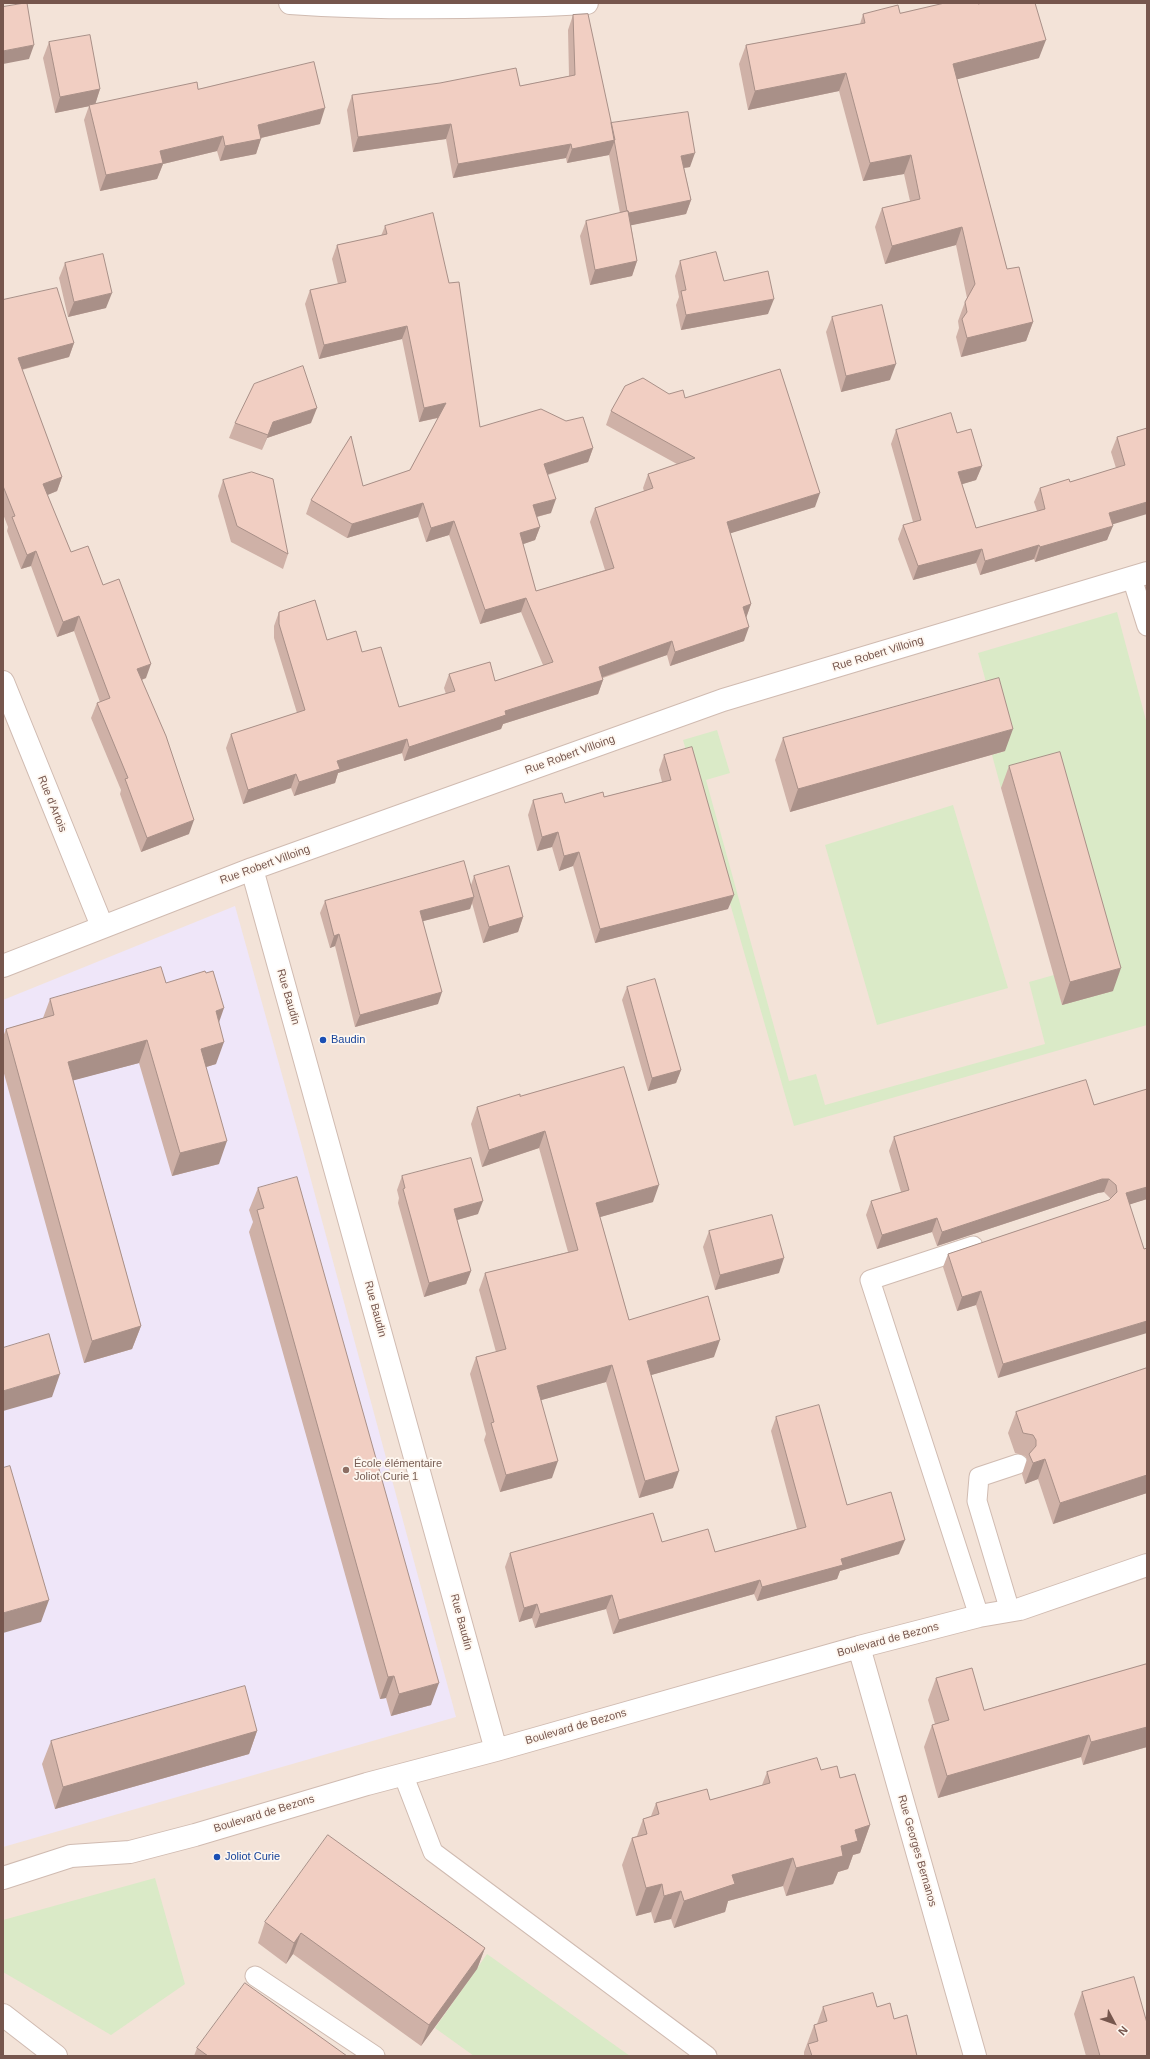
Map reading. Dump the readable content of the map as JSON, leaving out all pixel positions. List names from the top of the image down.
{
  "streets": {
    "street": [
      "Rue Robert Villoing",
      "Rue d'Artois",
      "Rue Baudin",
      "Boulevard de Bezons",
      "Rue Georges Bernanos"
    ]
  },
  "crossings": [
    ["Rue Robert Villoing", "Rue d'Artois"],
    ["Rue Robert Villoing", "Rue Baudin"],
    ["Rue Baudin", "Boulevard de Bezons"],
    ["Boulevard de Bezons", "Rue Georges Bernanos"]
  ],
  "places": ["Baudin", "École élémentaire Joliot Curie 1", "Joliot Curie"],
  "north": "bottom right"
}
